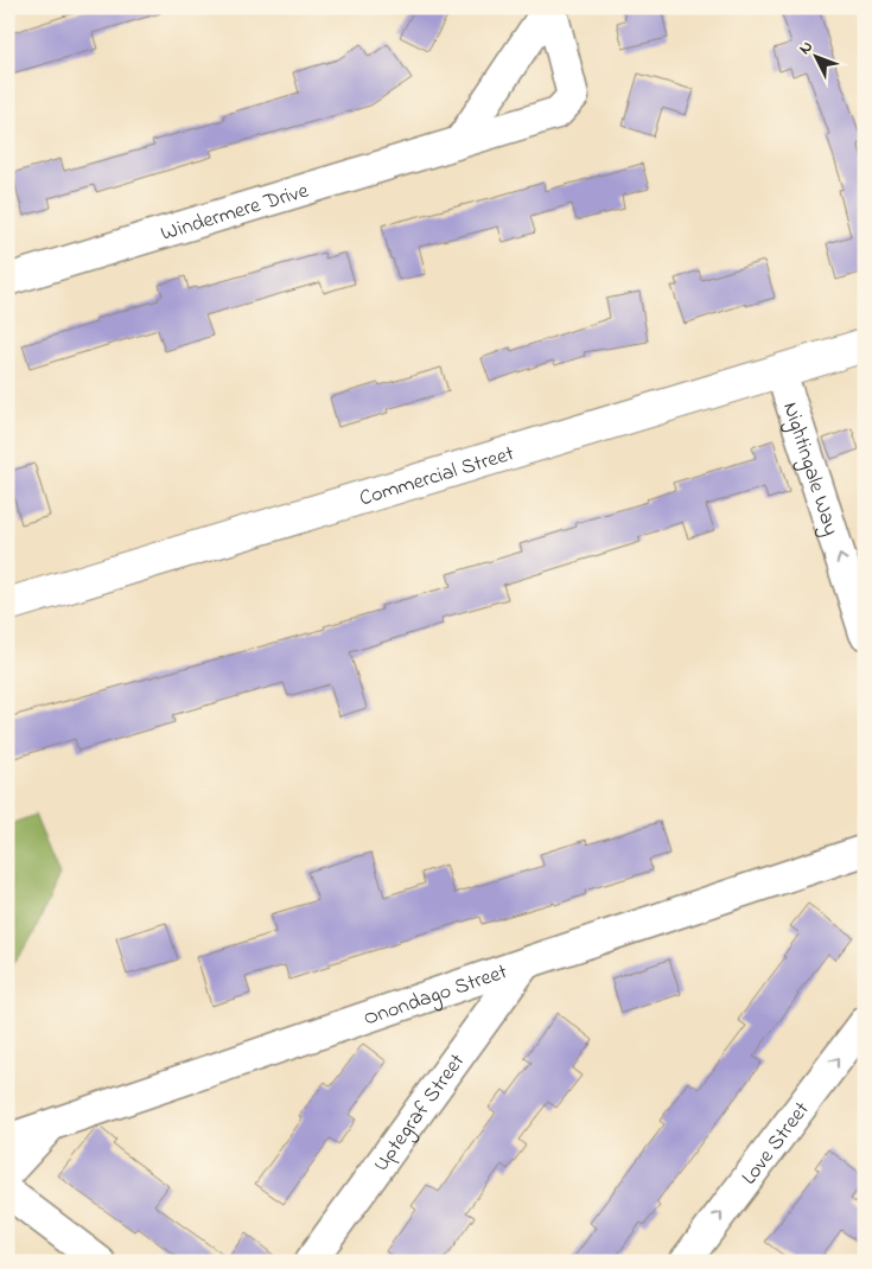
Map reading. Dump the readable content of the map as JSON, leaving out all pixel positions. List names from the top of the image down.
{
  "streets": {
    "main road": ["Commercial Street"],
    "street": [
      "Windermere Drive",
      "Nightingale Way",
      "Onondago Street",
      "Uptegraf Street",
      "Love Street"
    ]
  },
  "crossings": [
    ["Nightingale Way", "Commercial Street"],
    ["Onondago Street", "Uptegraf Street"]
  ],
  "one_way": ["Nightingale Way", "Love Street"],
  "north": "top left"
}
